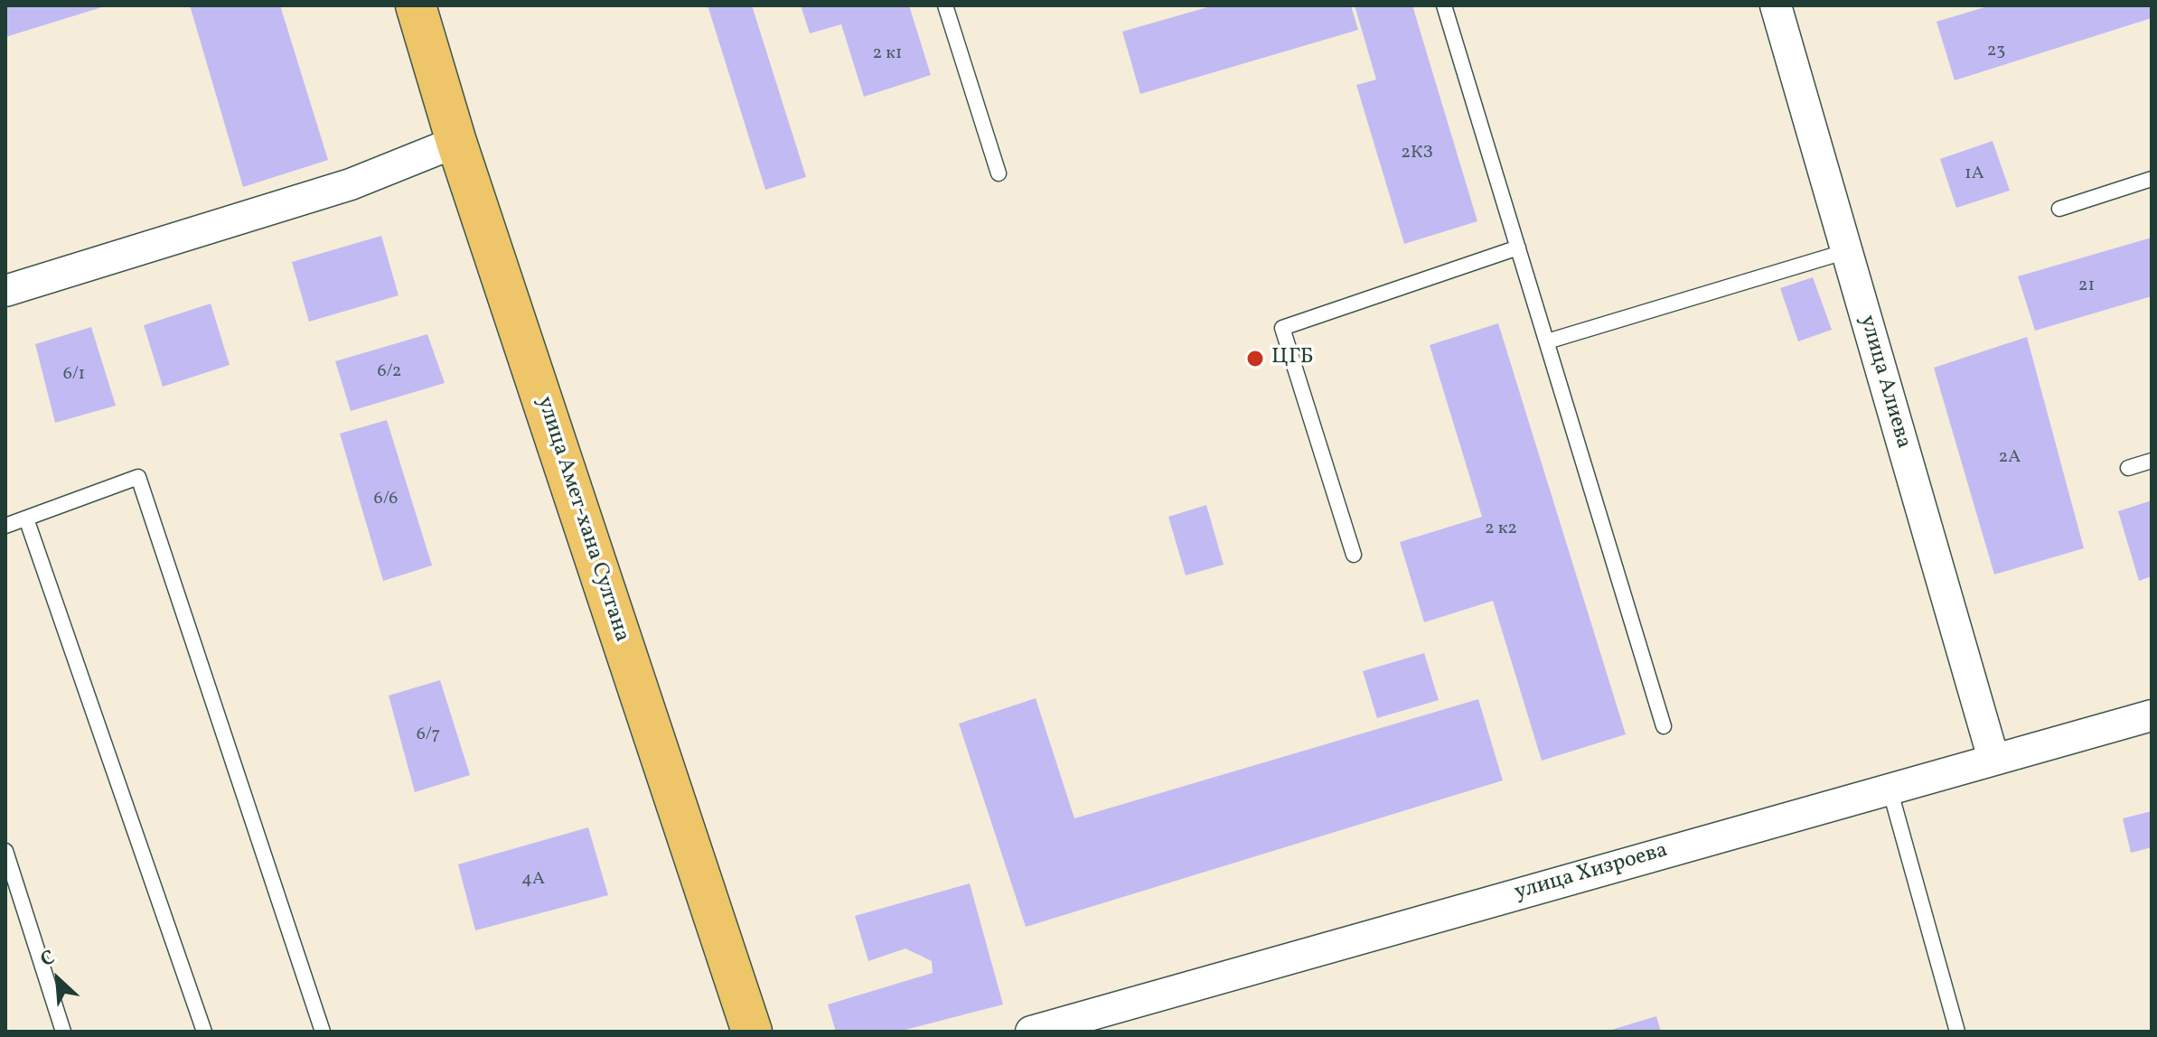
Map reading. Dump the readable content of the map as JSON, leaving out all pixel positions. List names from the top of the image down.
{
  "streets": {
    "main road": ["улица Амет-хана Султана"],
    "street": ["улица Алиева", "улица Хизроева"]
  },
  "crossings": [
    ["улица Алиева", "улица Хизроева"]
  ],
  "places": ["ЦГБ"],
  "house_numbers": [
    "23",
    "2 к1",
    "2КЗ",
    "1А",
    "21",
    "6/2",
    "6/1",
    "2А",
    "6/6",
    "2 к2",
    "6/7",
    "4А"
  ],
  "north": "top left"
}
